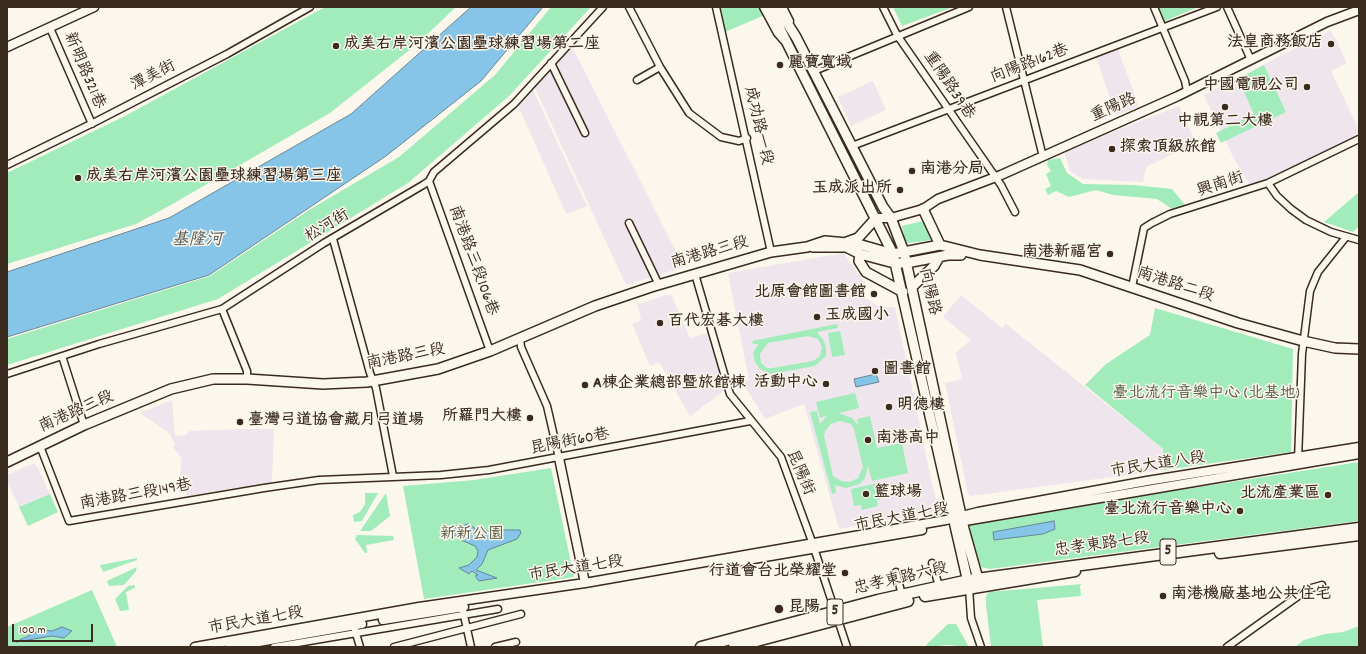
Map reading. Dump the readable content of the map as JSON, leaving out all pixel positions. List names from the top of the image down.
{
  "streets": {
    "main road": [
      "南港路三段",
      "南港路二段",
      "向陽路",
      "忠孝東路七段",
      "5",
      "忠孝東路六段"
    ],
    "street": [
      "向陽路162巷",
      "新明路321巷",
      "潭美街",
      "重陽路39巷",
      "重陽路",
      "成功路一段",
      "興南街",
      "松河街",
      "南港路三段106巷",
      "昆陽街60巷",
      "市民大道八段",
      "昆陽街",
      "南港路三段149巷",
      "市民大道七段"
    ]
  },
  "crossings": [
    ["向陽路162巷", "重陽路39巷"],
    ["向陽路162巷", "向陽路"],
    ["新明路321巷", "潭美街"],
    ["重陽路39巷", "重陽路"],
    ["重陽路", "向陽路"],
    ["成功路一段", "南港路三段"],
    ["興南街", "南港路二段"],
    ["松河街", "南港路三段106巷"],
    ["南港路三段", "南港路三段106巷"],
    ["南港路三段", "南港路二段"],
    ["南港路三段", "昆陽街"],
    ["南港路三段", "南港路三段149巷"],
    ["南港路二段", "向陽路"],
    ["向陽路", "市民大道八段"],
    ["向陽路", "市民大道七段"],
    ["向陽路", "忠孝東路七段"],
    ["向陽路", "忠孝東路六段"],
    ["昆陽街60巷", "昆陽街"],
    ["昆陽街60巷", "南港路三段149巷"],
    ["市民大道八段", "市民大道七段"],
    ["昆陽街", "市民大道七段"],
    ["昆陽街", "忠孝東路六段"],
    ["忠孝東路七段", "忠孝東路六段"]
  ],
  "water": ["基隆河"],
  "parks": ["臺北流行音樂中心 (北基地)", "新新公園"],
  "places": [
    "法皇商務飯店",
    "成美右岸河濱公園壘球練習場第二座",
    "麗寶寬域",
    "中國電視公司",
    "中視第二大樓",
    "探索頂級旅館",
    "南港分局",
    "成美右岸河濱公園壘球練習場第三座",
    "玉成派出所",
    "南港新福宮",
    "北原會館圖書館",
    "玉成國小",
    "百代宏碁大樓",
    "圖書館",
    "活動中心",
    "A棟企業總部暨旅館棟",
    "明德樓",
    "所羅門大樓",
    "臺灣弓道協會藏月弓道場",
    "南港高中",
    "籃球場",
    "北流產業區",
    "臺北流行音樂中心",
    "行道會台北榮耀堂",
    "南港機廠基地公共住宅",
    "昆陽"
  ],
  "scale_bar": "100 m"
}
